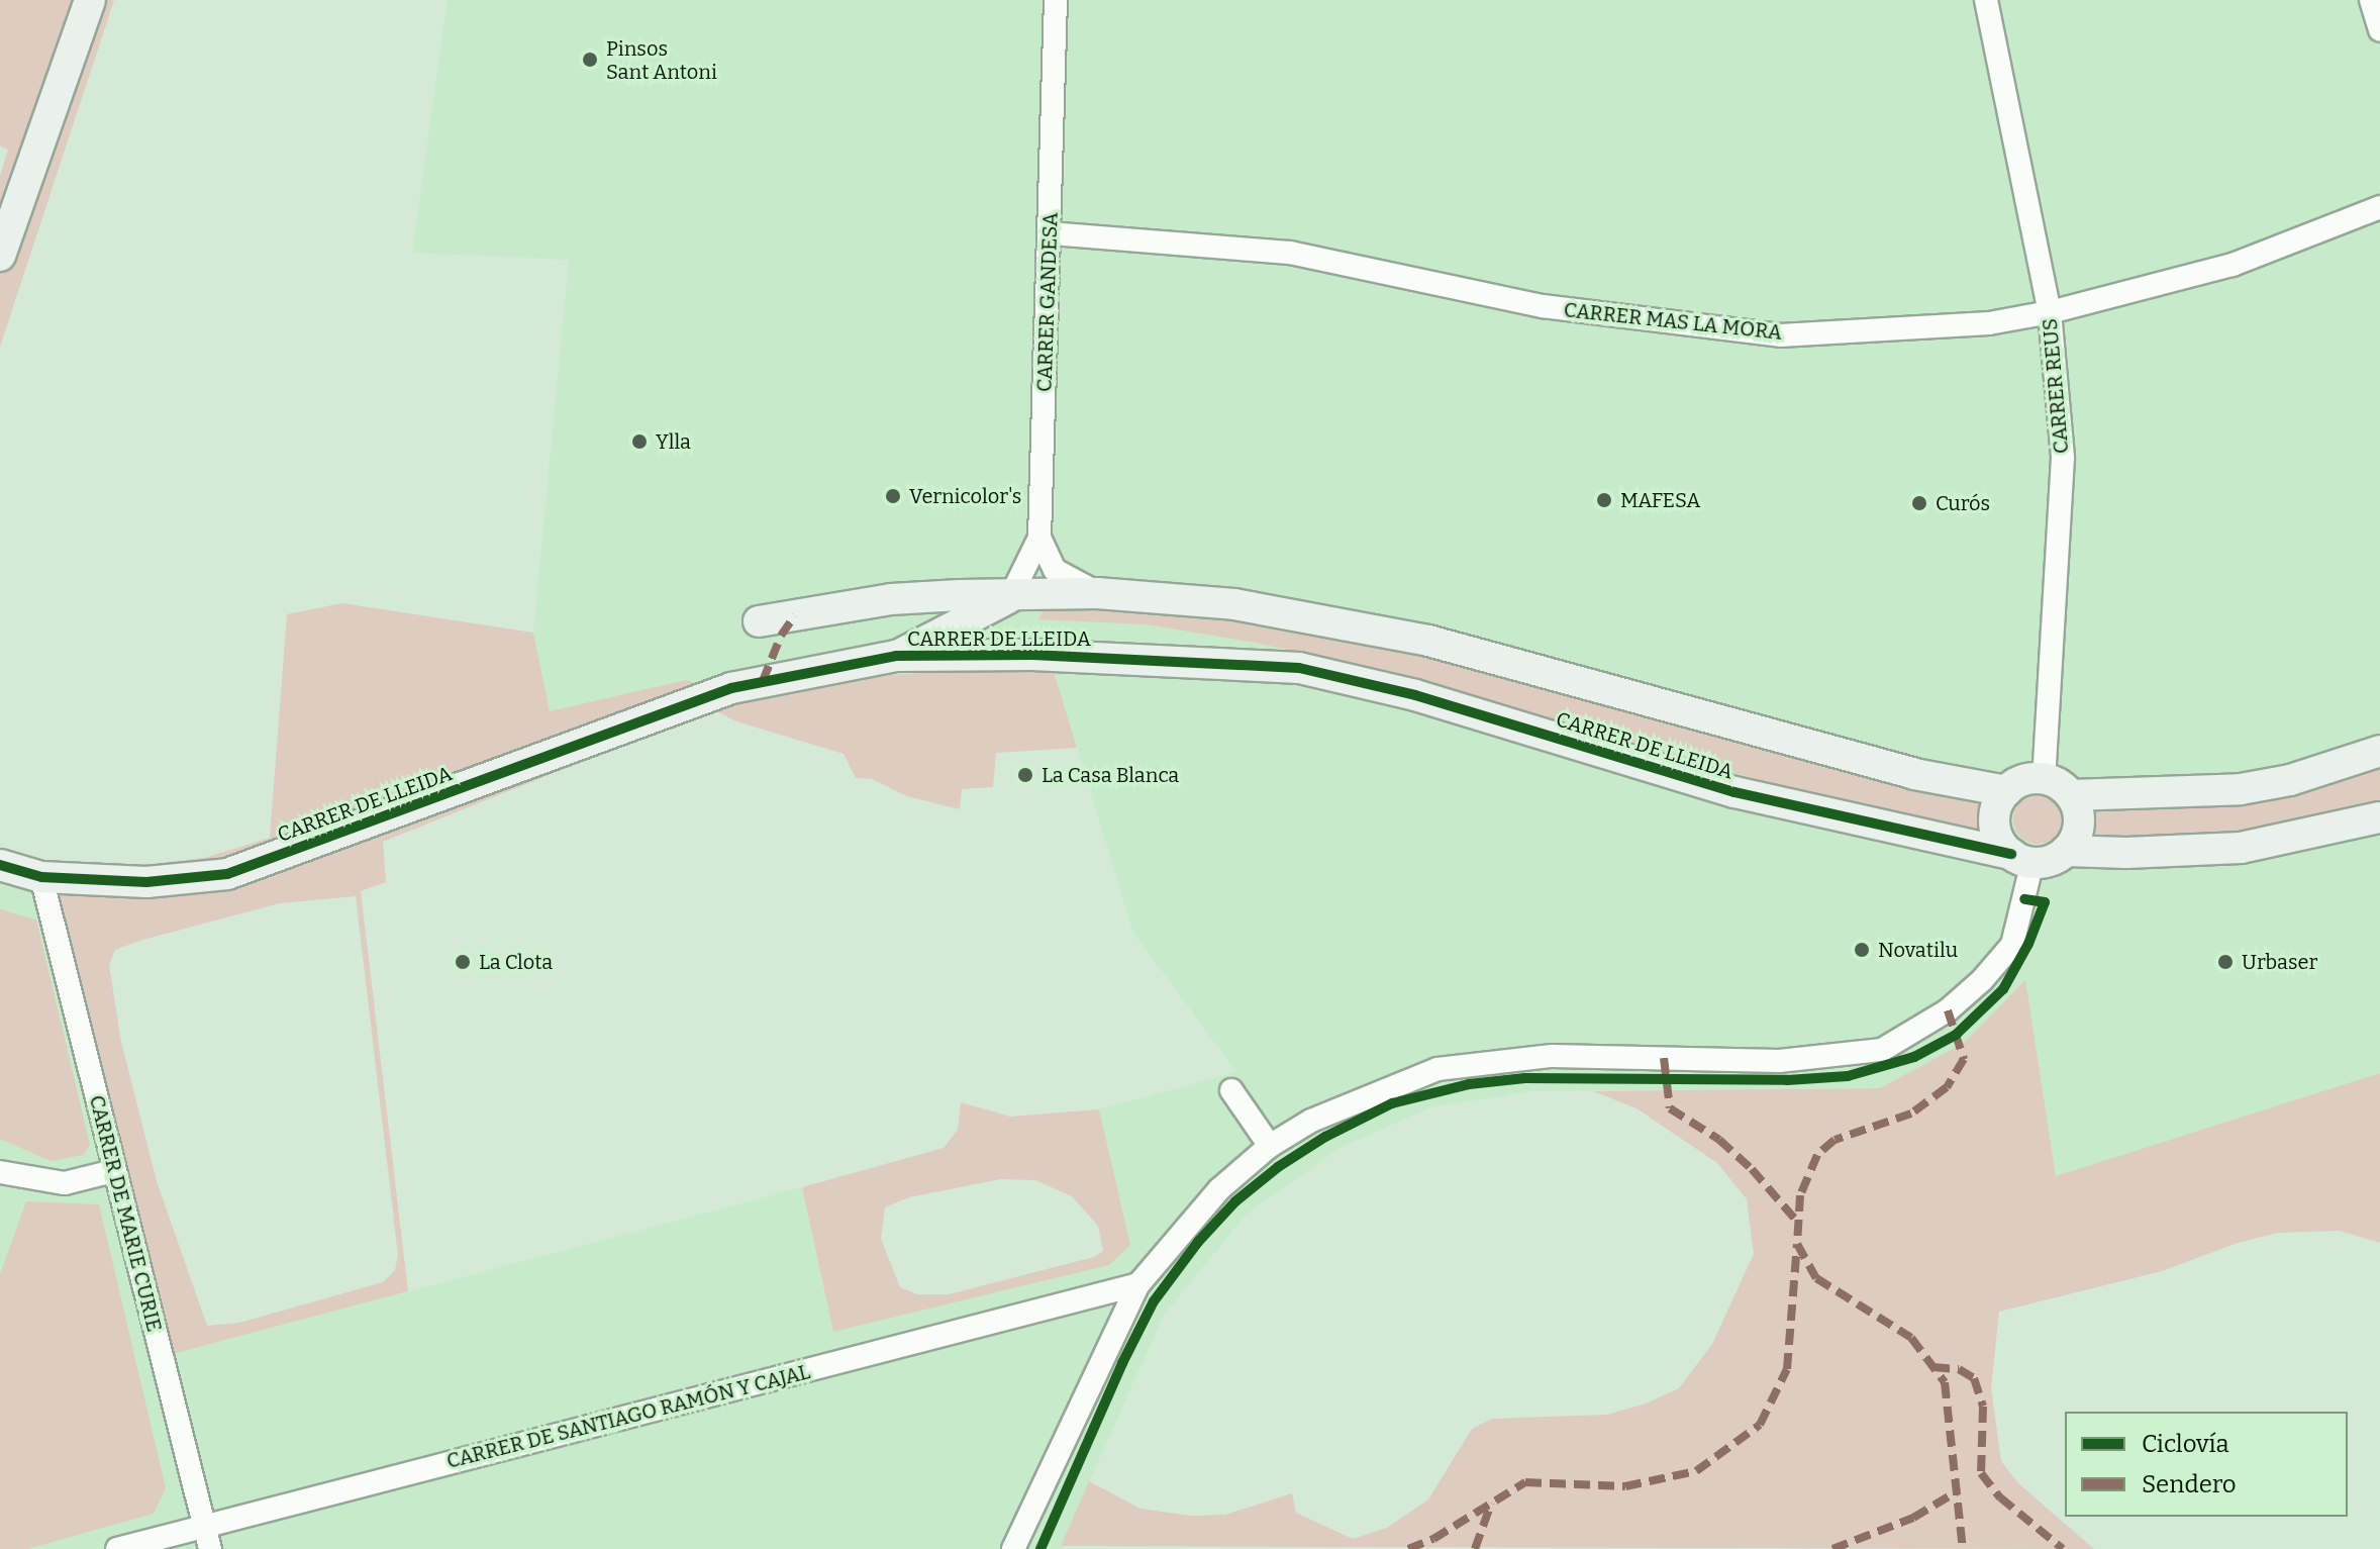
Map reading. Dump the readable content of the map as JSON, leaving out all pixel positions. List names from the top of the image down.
{
  "streets": {
    "street": [
      "CARRER GANDESA",
      "CARRER MAS LA MORA",
      "CARRER REUS",
      "CARRER DE LLEIDA",
      "CARRER DE MARIE CURIE",
      "CARRER DE SANTIAGO RAMÓN Y CAJAL"
    ]
  },
  "crossings": [
    ["CARRER GANDESA", "CARRER MAS LA MORA"],
    ["CARRER GANDESA", "CARRER DE LLEIDA"],
    ["CARRER MAS LA MORA", "CARRER REUS"],
    ["CARRER REUS", "CARRER DE LLEIDA"],
    ["CARRER DE LLEIDA", "CARRER DE MARIE CURIE"],
    ["CARRER DE MARIE CURIE", "CARRER DE SANTIAGO RAMÓN Y CAJAL"]
  ],
  "places": [
    "Pinsos Sant Antoni",
    "Ylla",
    "Vernicolor's",
    "MAFESA",
    "Curós",
    "La Casa Blanca",
    "Novatilu",
    "La Clota",
    "Urbaser"
  ],
  "legend": ["Ciclovía", "Sendero"]
}
